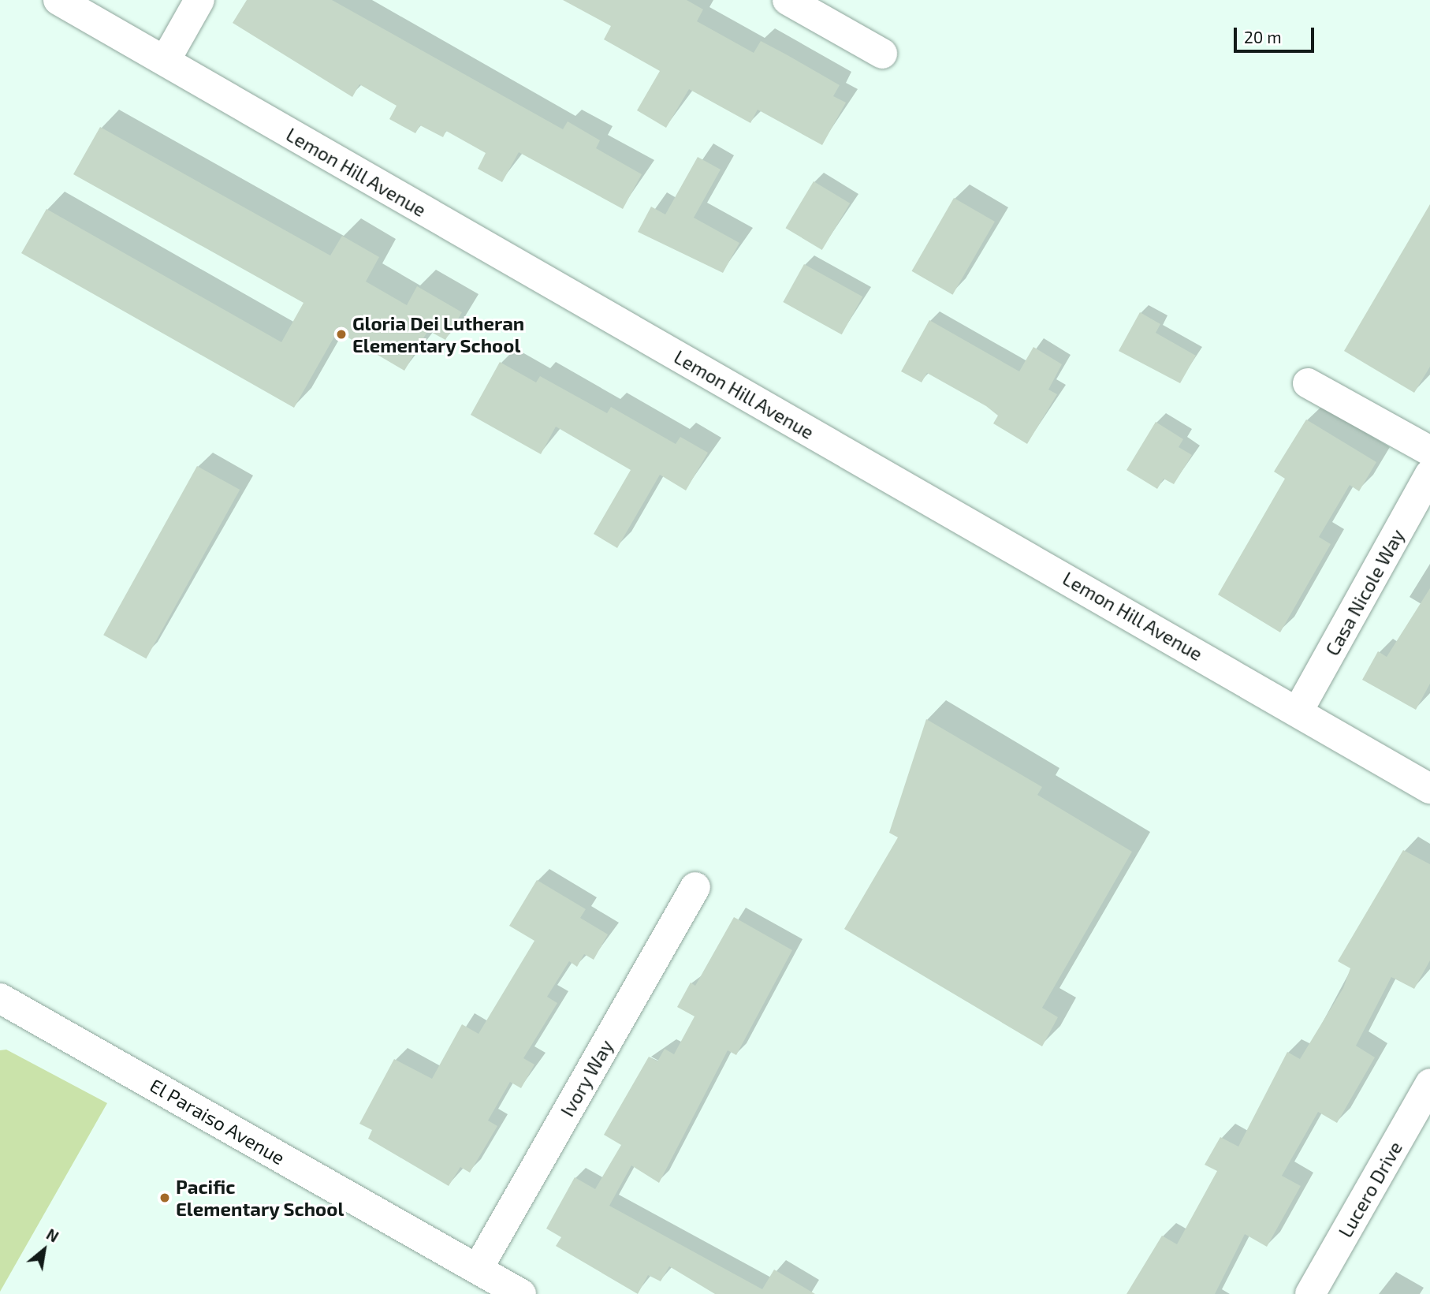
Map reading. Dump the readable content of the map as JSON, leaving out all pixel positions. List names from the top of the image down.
{
  "streets": {
    "street": [
      "Lemon Hill Avenue",
      "Casa Nicole Way",
      "Ivory Way",
      "El Paraiso Avenue",
      "Lucero Drive"
    ]
  },
  "crossings": [
    ["Lemon Hill Avenue", "Casa Nicole Way"],
    ["Ivory Way", "El Paraiso Avenue"]
  ],
  "places": ["Gloria Dei Lutheran Elementary School", "Pacific Elementary School"],
  "scale_bar": "20 m",
  "north": "top right"
}
